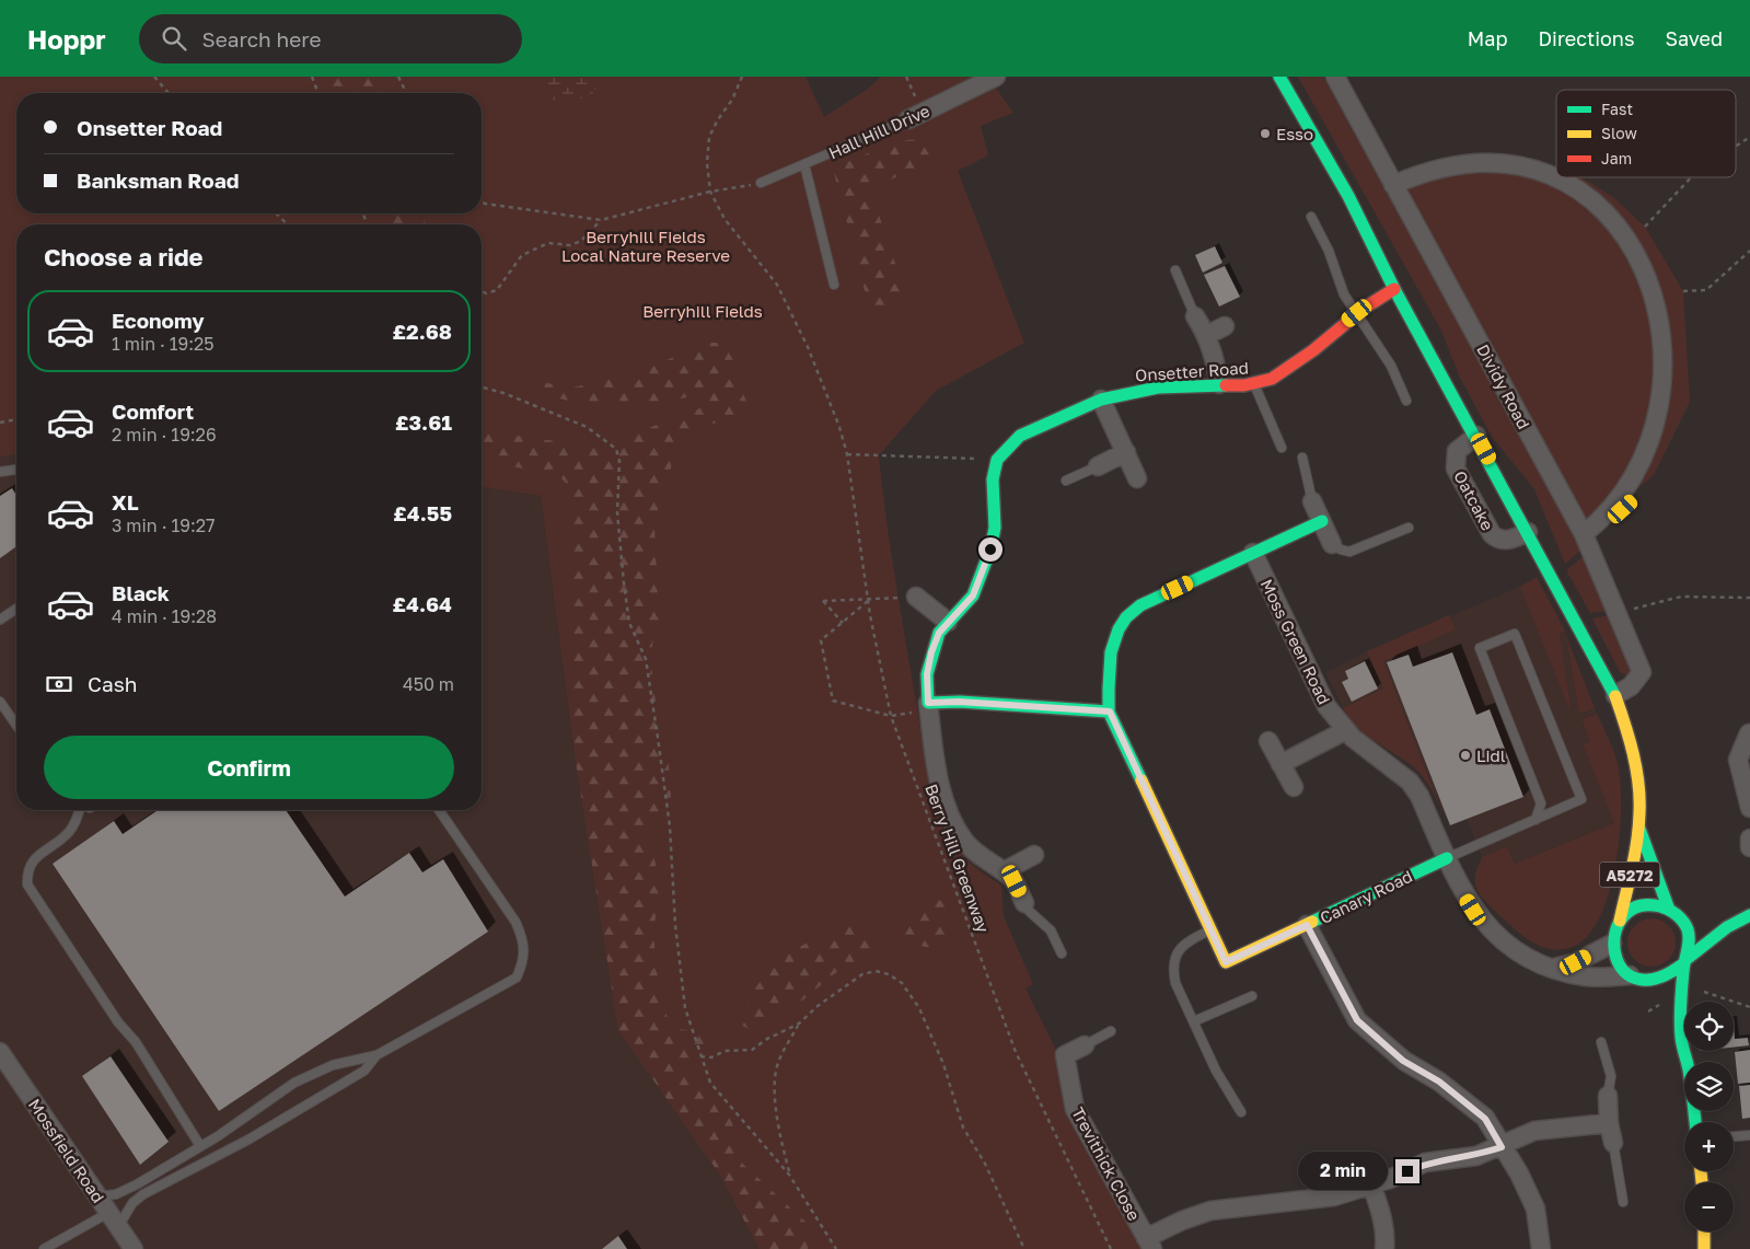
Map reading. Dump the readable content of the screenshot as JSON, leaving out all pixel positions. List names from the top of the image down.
{
  "streets": {
    "street": [
      "Hall Hill Drive",
      "Onsetter Road",
      "Dividy Road",
      "Oatcake",
      "Moss Green Road",
      "A5272",
      "Canary Road",
      "Mossfield Road",
      "Trevithick Close"
    ],
    "path": ["Berry Hill Greenway"]
  },
  "crossings": [
    ["Onsetter Road", "A5272"],
    ["Dividy Road", "A5272"],
    ["Oatcake", "A5272"],
    ["Moss Green Road", "A5272"],
    ["Moss Green Road", "Canary Road"]
  ],
  "parks": ["Berryhill Fields Local Nature Reserve", "Berryhill Fields"],
  "places": ["Esso", "Lidl"],
  "legend": ["Fast", "Slow", "Jam"],
  "page": {
    "header": "Hoppr",
    "search": "Search here",
    "nav": ["Map", "Directions", "Saved"],
    "banner": ["Onsetter Road", "Banksman Road"],
    "heading": "Choose a ride",
    "list": [
      {
        "name": "Economy",
        "note": "1 min · 19:25",
        "value": "£2.68"
      },
      {
        "name": "Comfort",
        "note": "2 min · 19:26",
        "value": "£3.61"
      },
      {
        "name": "XL",
        "note": "3 min · 19:27",
        "value": "£4.55"
      },
      {
        "name": "Black",
        "note": "4 min · 19:28",
        "value": "£4.64"
      }
    ],
    "pay": ["Cash", "450 m"],
    "buttons": "Confirm",
    "map_buttons": ["+", "−"],
    "bubble": "2 min"
  }
}
